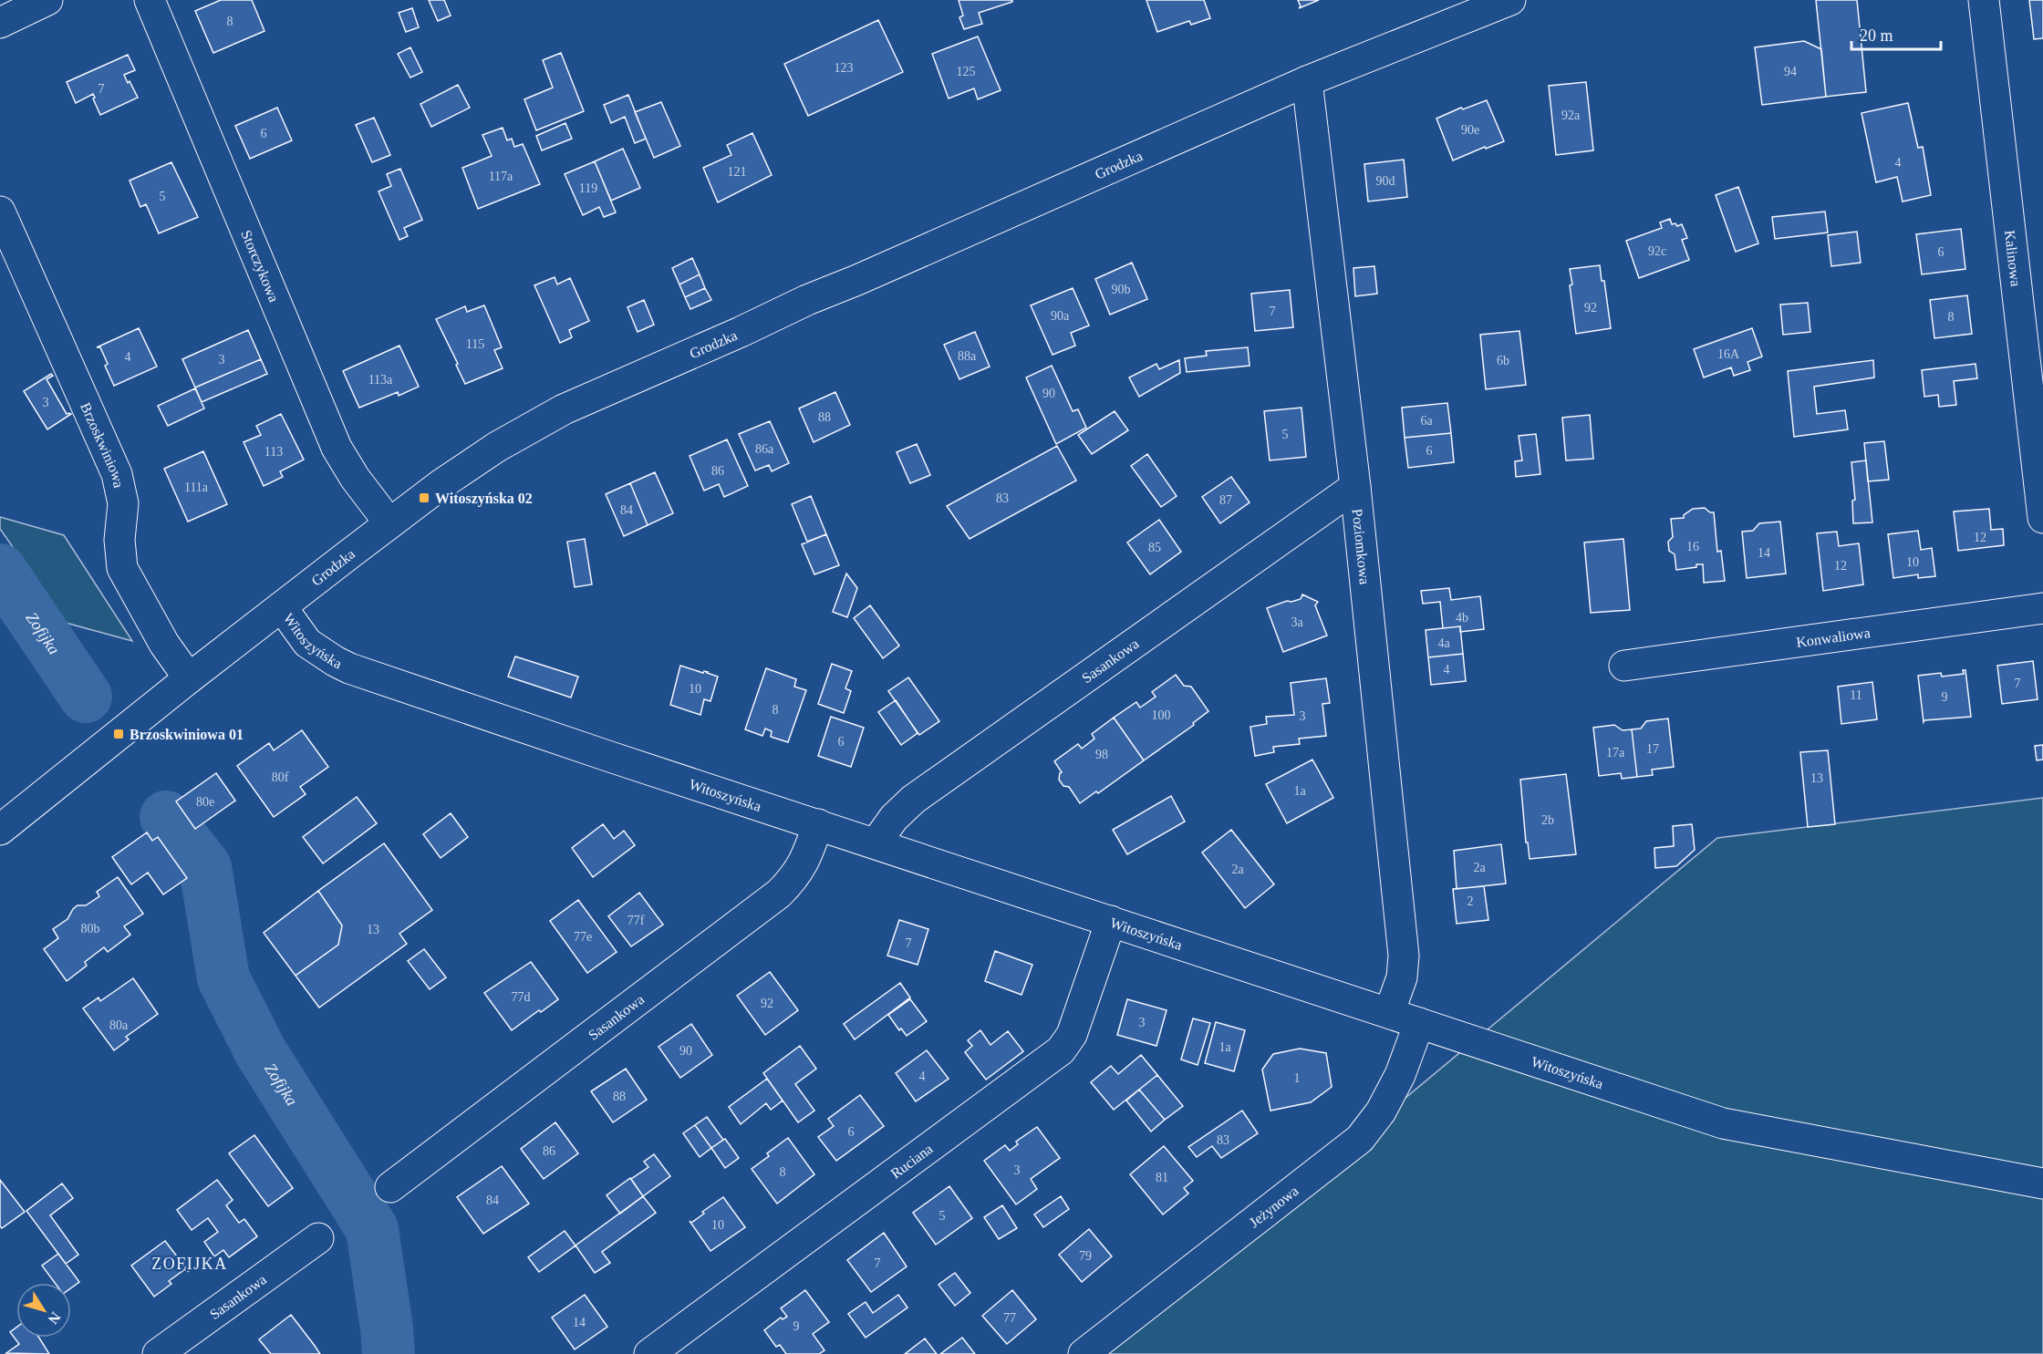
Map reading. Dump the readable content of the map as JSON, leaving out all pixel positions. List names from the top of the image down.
{
  "streets": {
    "street": [
      "Grodzka",
      "Kalinowa",
      "Storczykowa",
      "Brzoskwiniowa",
      "Poziomkowa",
      "Konwaliowa",
      "Witoszyńska",
      "Sasankowa",
      "Ruciana",
      "Jeżynowa"
    ]
  },
  "crossings": [
    ["Grodzka", "Storczykowa"],
    ["Grodzka", "Brzoskwiniowa"],
    ["Grodzka", "Poziomkowa"],
    ["Grodzka", "Witoszyńska"],
    ["Poziomkowa", "Witoszyńska"],
    ["Poziomkowa", "Sasankowa"],
    ["Witoszyńska", "Sasankowa"],
    ["Witoszyńska", "Ruciana"],
    ["Witoszyńska", "Jeżynowa"]
  ],
  "districts": ["ZOFIJKA"],
  "water": ["Zofijka"],
  "places": {
    "transit": ["Witoszyńska 02", "Brzoskwiniowa 01"]
  },
  "house_numbers": [
    "8",
    "123",
    "125",
    "94",
    "7",
    "92a",
    "90e",
    "6",
    "4",
    "121",
    "117a",
    "90d",
    "119",
    "5",
    "92c",
    "6",
    "90b",
    "92",
    "7",
    "90a",
    "8",
    "115",
    "16A",
    "88a",
    "4",
    "3",
    "6b",
    "113a",
    "90",
    "3",
    "88",
    "6a",
    "5",
    "86a",
    "6",
    "113",
    "86",
    "111a",
    "83",
    "87",
    "84",
    "12",
    "16",
    "85",
    "14",
    "10",
    "12",
    "4b",
    "3a",
    "4a",
    "4",
    "7",
    "10",
    "11",
    "9",
    "8",
    "100",
    "3",
    "6",
    "17",
    "17a",
    "98",
    "80f",
    "13",
    "1a",
    "80e",
    "2b",
    "2a",
    "2a",
    "2",
    "77f",
    "80b",
    "13",
    "77e",
    "7",
    "77d",
    "92",
    "3",
    "80a",
    "1a",
    "90",
    "4",
    "1",
    "88",
    "6",
    "83",
    "86",
    "3",
    "8",
    "81",
    "84",
    "5",
    "10",
    "79",
    "7",
    "77",
    "14",
    "9"
  ],
  "scale_bar": "20 m",
  "north": "bottom right"
}
